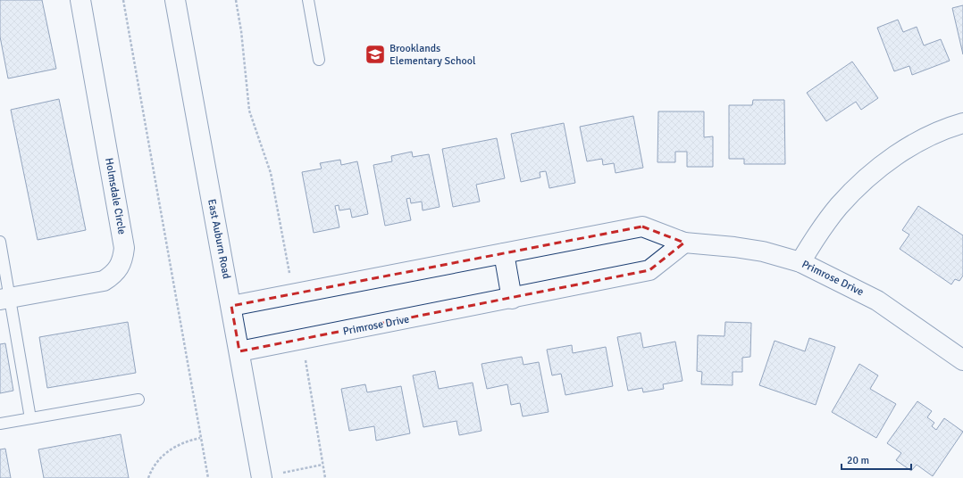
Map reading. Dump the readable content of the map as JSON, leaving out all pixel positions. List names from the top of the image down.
{
  "streets": {
    "street": ["Holmsdale Circle", "East Auburn Road", "Primrose Drive"]
  },
  "crossings": [
    ["East Auburn Road", "Primrose Drive"]
  ],
  "places": {
    "school or university": ["Brooklands Elementary School"]
  },
  "scale_bar": "20 m"
}
